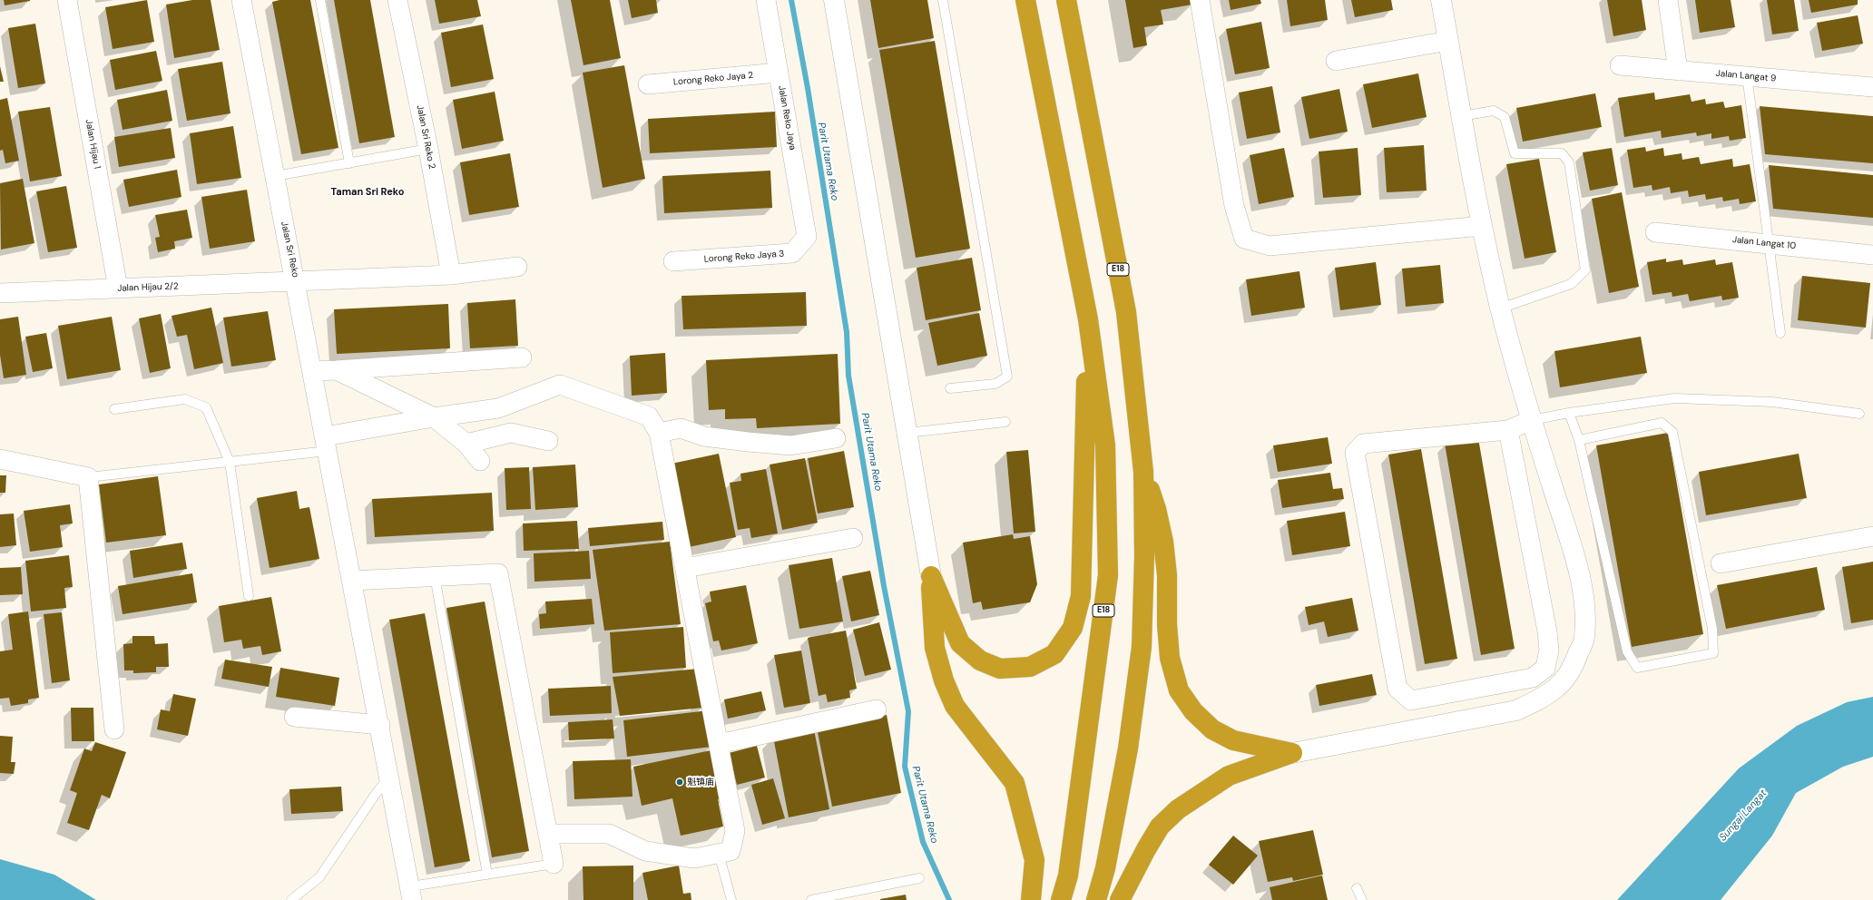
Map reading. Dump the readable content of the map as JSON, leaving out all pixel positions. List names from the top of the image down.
{
  "streets": {
    "highway": ["E18"],
    "street": [
      "Jalan Langat 9",
      "Lorong Reko Jaya 2",
      "Jalan Reko Jaya",
      "Jalan Sri Reko 2",
      "Jalan Hijau 1",
      "Jalan Langat 10",
      "Jalan Sri Reko",
      "Lorong Reko Jaya 3",
      "Jalan Hijau 2/2"
    ]
  },
  "crossings": [
    ["Lorong Reko Jaya 2", "Jalan Reko Jaya"],
    ["Jalan Reko Jaya", "Lorong Reko Jaya 3"],
    ["Jalan Sri Reko 2", "Jalan Sri Reko"],
    ["Jalan Hijau 1", "Jalan Hijau 2/2"],
    ["Jalan Sri Reko", "Jalan Hijau 2/2"]
  ],
  "districts": ["Taman Sri Reko"],
  "water": ["Parit Utama Reko", "Sungai Langat"],
  "places": ["魁镇庙"]
}
